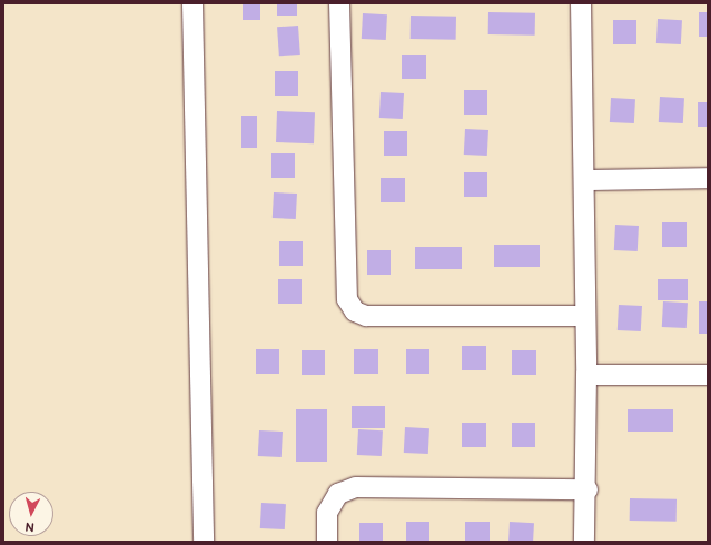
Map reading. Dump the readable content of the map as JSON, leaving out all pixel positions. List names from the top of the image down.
{
  "north": "bottom"
}
